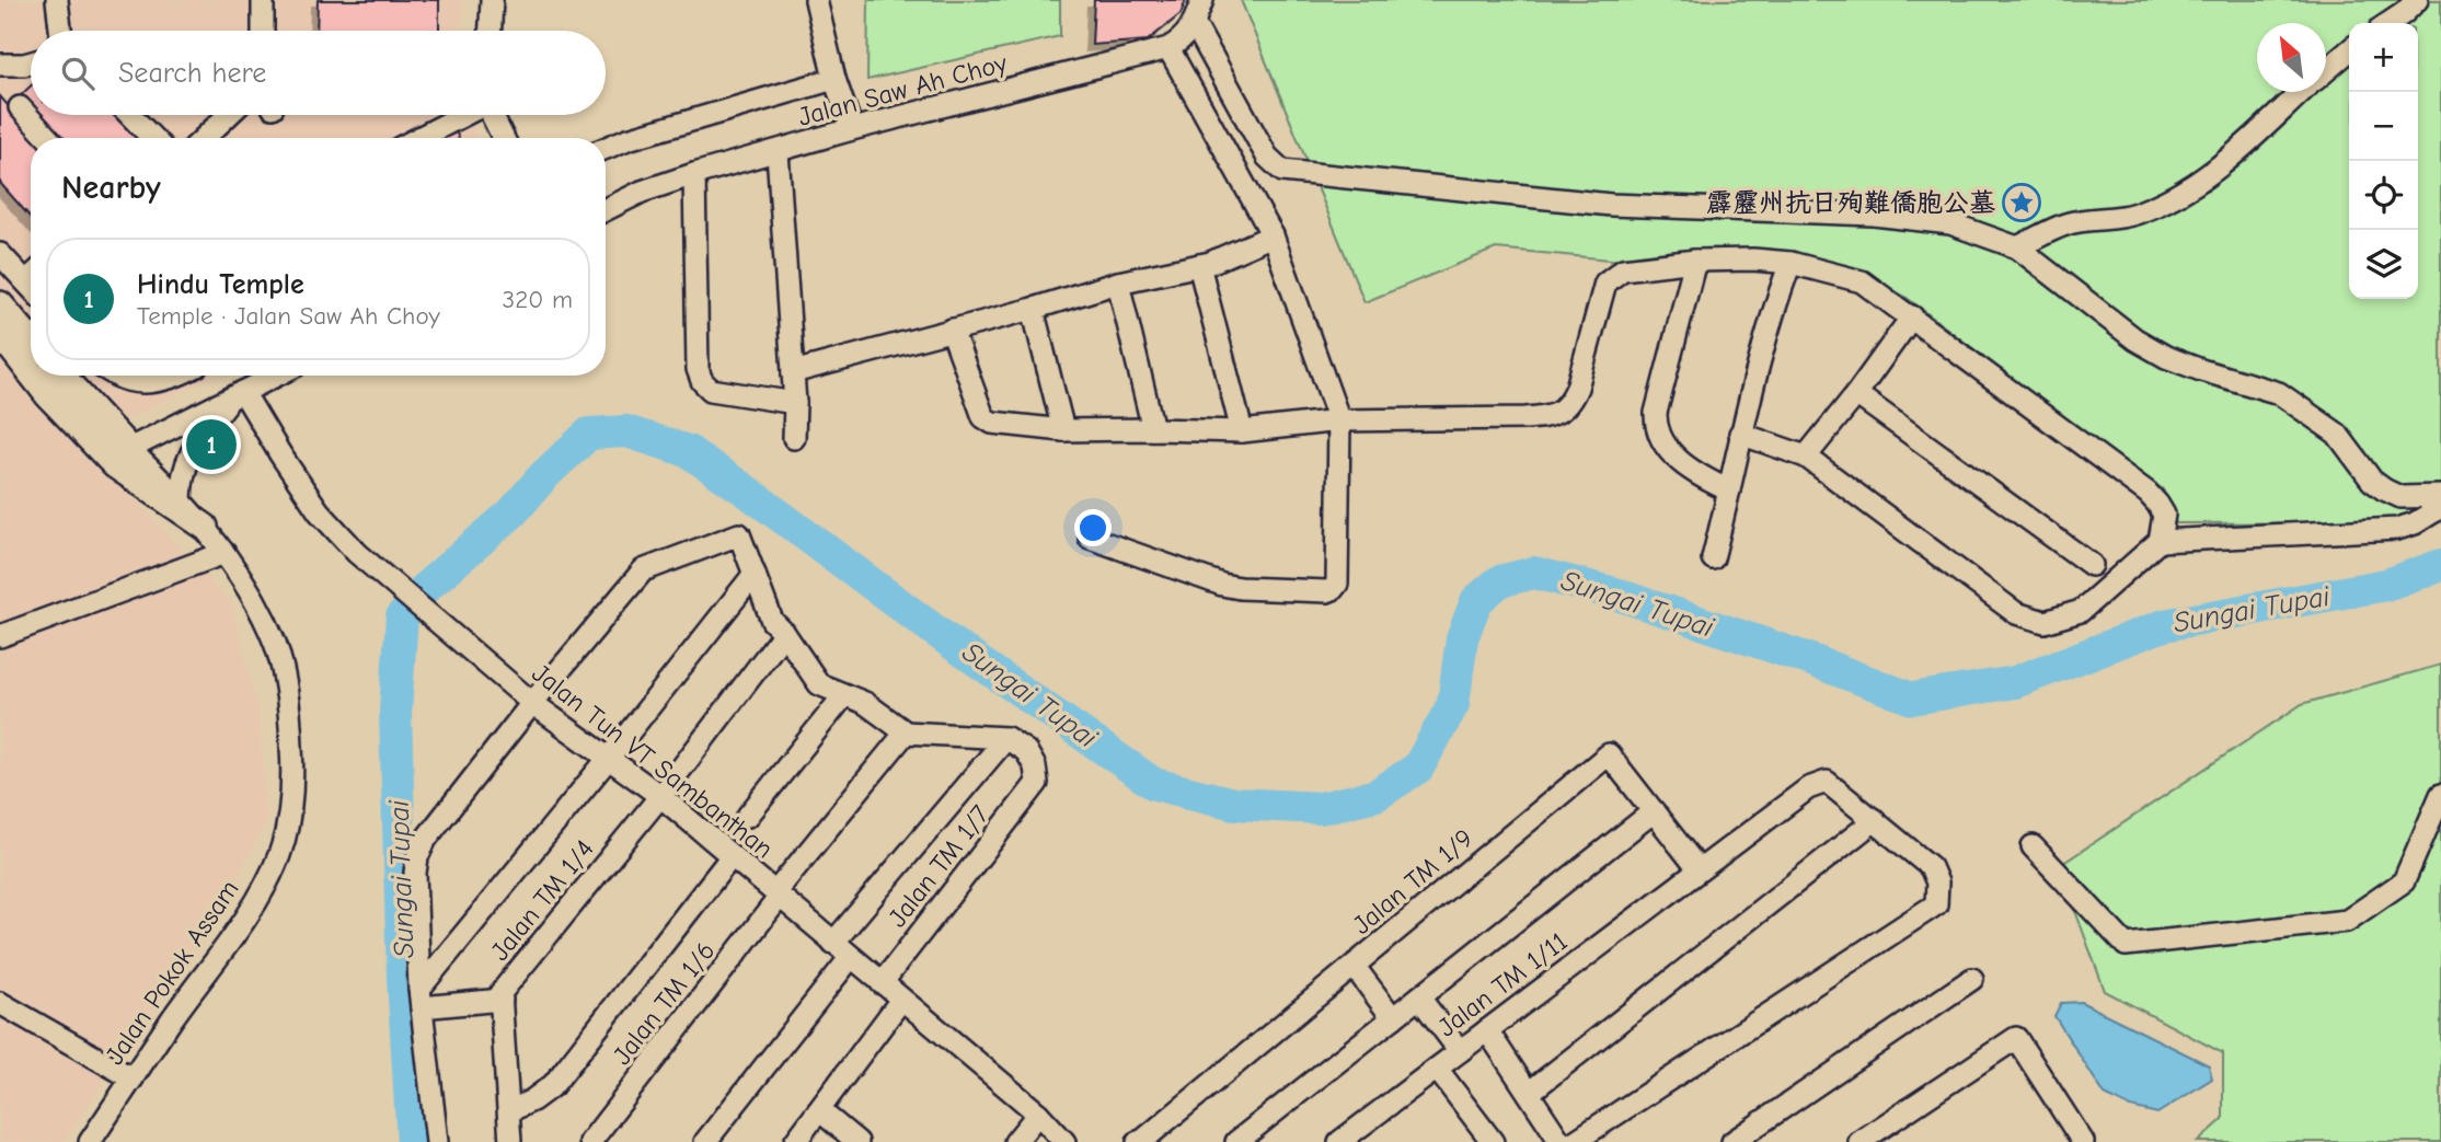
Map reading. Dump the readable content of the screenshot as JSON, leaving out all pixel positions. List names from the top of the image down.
{
  "streets": {
    "street": [
      "Jalan Saw Ah Choy",
      "Jalan Tun VT Sambanthan",
      "Jalan TM 1/7",
      "Jalan TM 1/9",
      "Jalan TM 1/4",
      "Jalan Pokok Assam",
      "Jalan TM 1/11",
      "Jalan TM 1/6"
    ]
  },
  "crossings": [
    ["Jalan Tun VT Sambanthan", "Jalan TM 1/7"],
    ["Jalan Tun VT Sambanthan", "Jalan TM 1/4"],
    ["Jalan Tun VT Sambanthan", "Jalan TM 1/6"],
    ["Jalan TM 1/9", "Jalan TM 1/11"]
  ],
  "water": ["Sungai Tupai"],
  "places": {
    "place": ["霹靂州抗日殉難僑胞公墓"]
  },
  "north": "top left",
  "page": {
    "map_buttons": ["+", "−"],
    "search": "Search here",
    "heading": "Nearby",
    "list": [
      {
        "mark": "1",
        "name": "Hindu Temple",
        "note": "Temple · Jalan Saw Ah Choy",
        "value": "320 m"
      }
    ],
    "pins": "1"
  }
}
